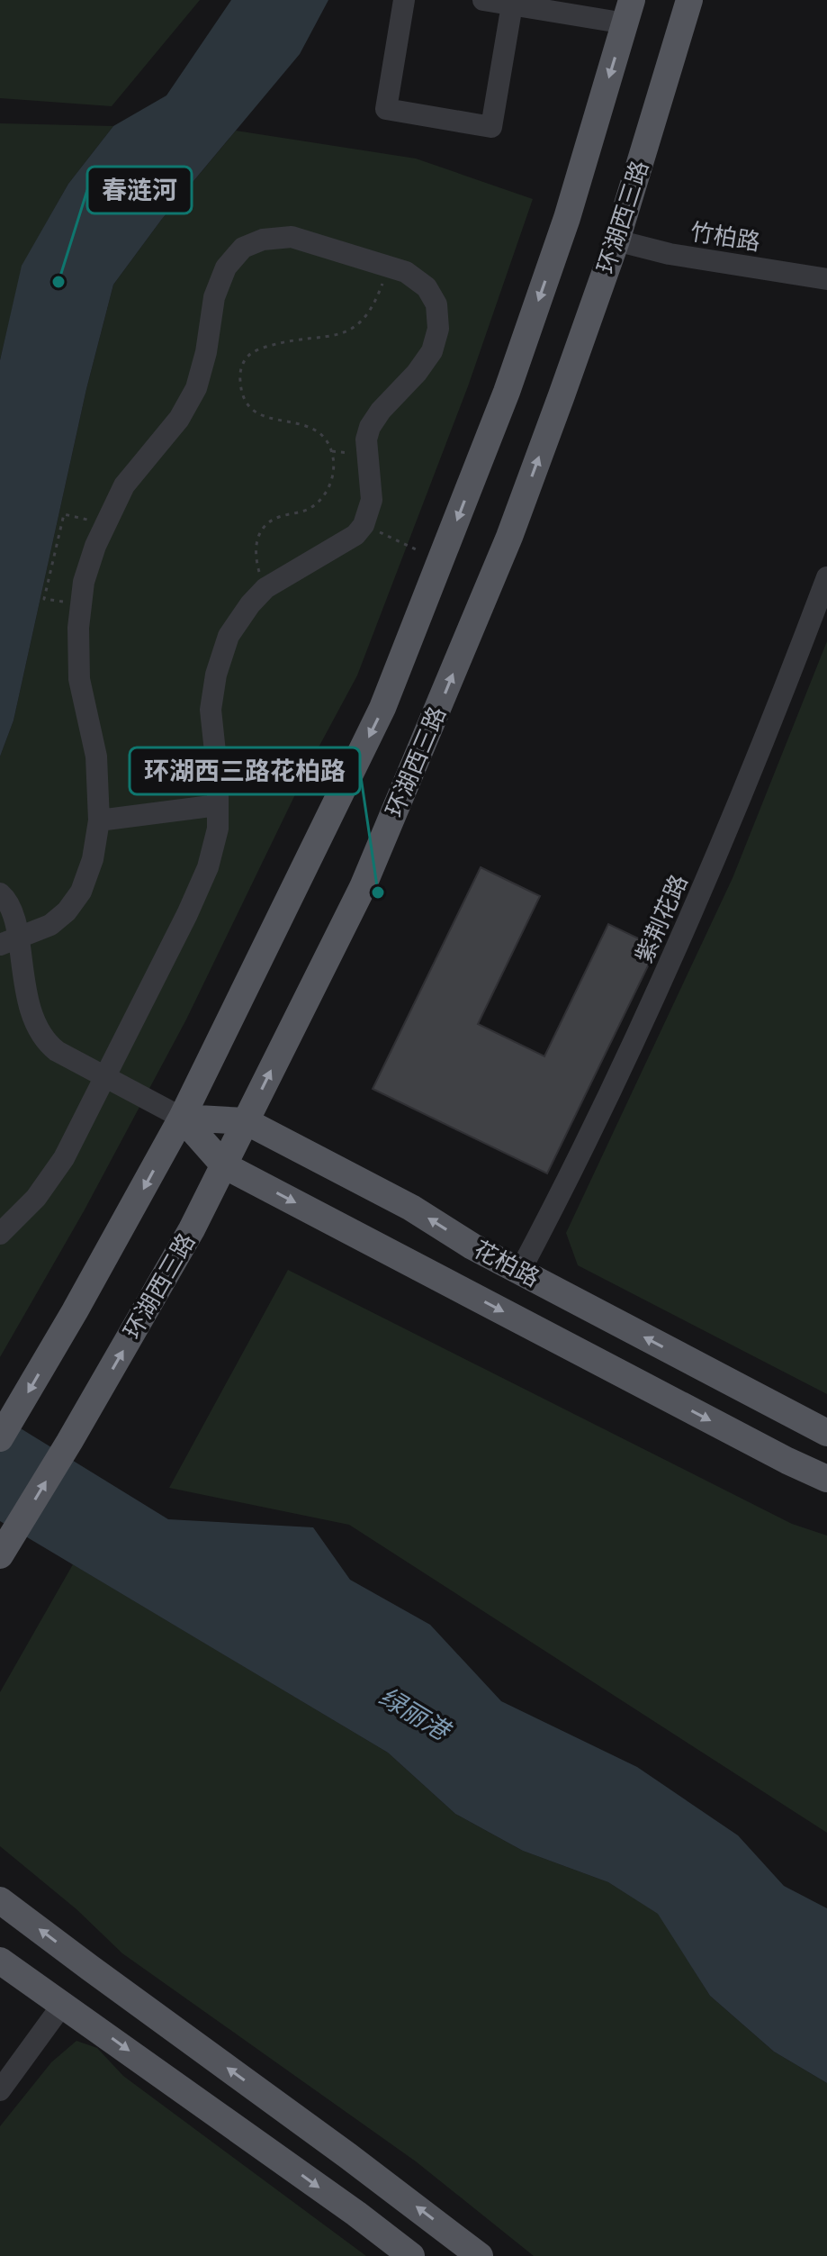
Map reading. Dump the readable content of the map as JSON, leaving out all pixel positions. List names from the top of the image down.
{
  "streets": {
    "main road": ["环湖西三路", "花柏路"],
    "street": ["竹柏路", "紫荆花路"]
  },
  "crossings": [
    ["环湖西三路", "竹柏路"],
    ["环湖西三路", "花柏路"],
    ["紫荆花路", "花柏路"]
  ],
  "water": ["绿丽港"],
  "places": ["春涟河", "环湖西三路花柏路"]
}
